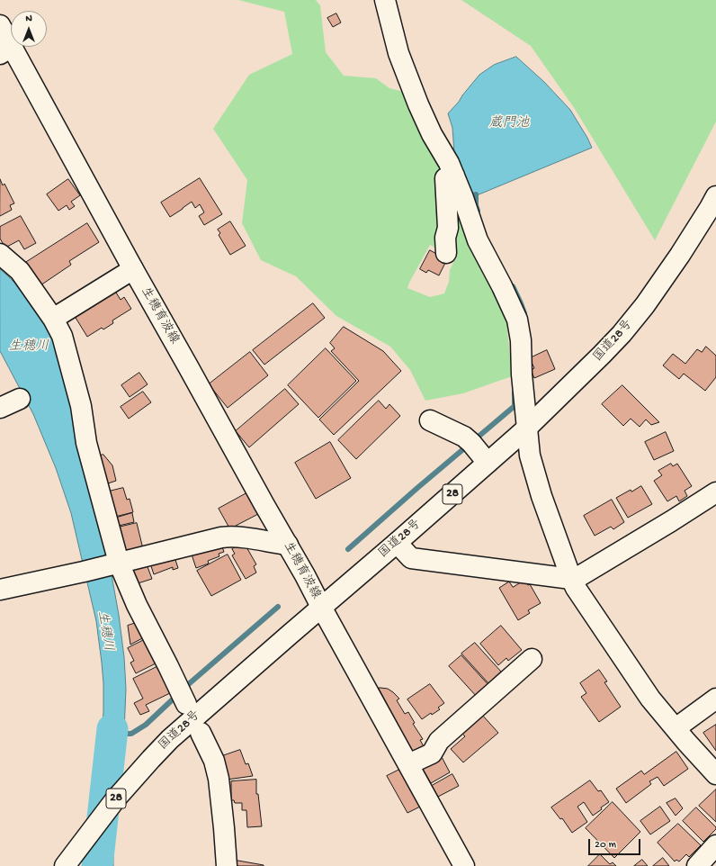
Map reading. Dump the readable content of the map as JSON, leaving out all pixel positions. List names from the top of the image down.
{
  "streets": {
    "main road": ["生穂育波線", "国道28号", "28"]
  },
  "crossings": [
    ["生穂育波線", "国道28号"]
  ],
  "water": ["蔵門池", "生穂川"],
  "scale_bar": "20 m",
  "north": "top"
}
